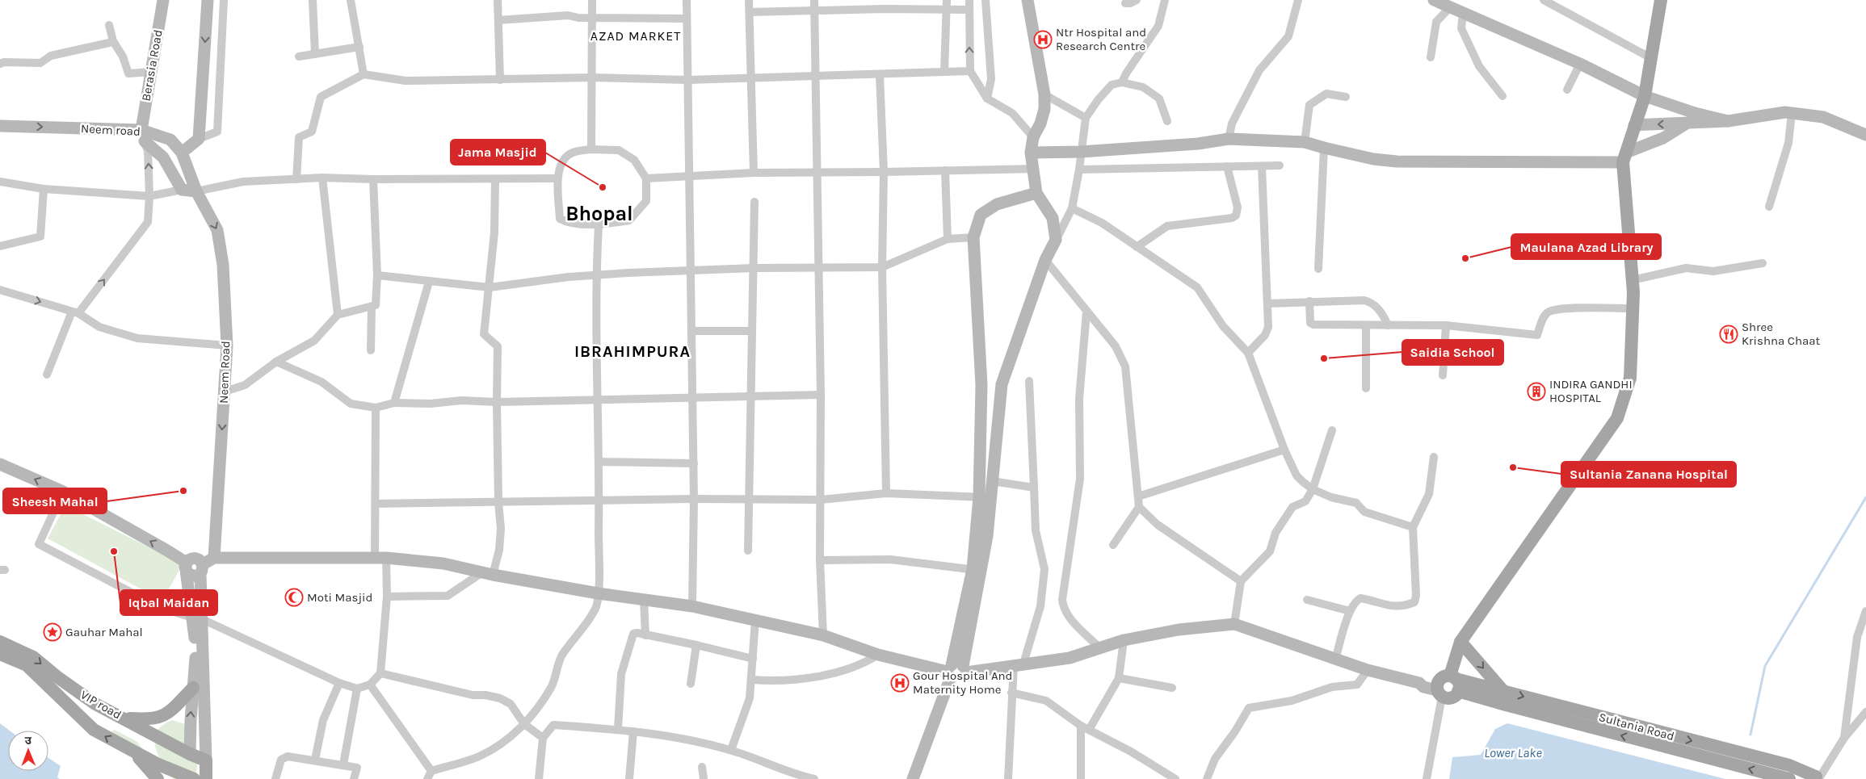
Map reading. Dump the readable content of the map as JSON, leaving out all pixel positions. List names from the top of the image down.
{
  "streets": {
    "main road": [
      "Berasia Road",
      "Neem road",
      "Neem Road",
      "VIP road",
      "Sultania Road"
    ]
  },
  "crossings": [
    ["Berasia Road", "Neem road"],
    ["Neem road", "Neem Road"]
  ],
  "one_way": ["Neem road", "Neem Road"],
  "districts": ["AZAD MARKET", "Bhopal", "IBRAHIMPURA"],
  "water": ["Lower Lake"],
  "places": {
    "hospital": ["Ntr Hospital and Research Centre", "Gour Hospital And Maternity Home"],
    "other": [
      "Jama Masjid",
      "Maulana Azad Library",
      "Saidia School",
      "Sultania Zanana Hospital",
      "Sheesh Mahal",
      "Iqbal Maidan"
    ],
    "restaurant": ["Shree Krishna Chaat"],
    "building": ["INDIRA GANDHI HOSPITAL"],
    "mosque": ["Moti Masjid"],
    "place": ["Gauhar Mahal"]
  },
  "north": "top"
}
